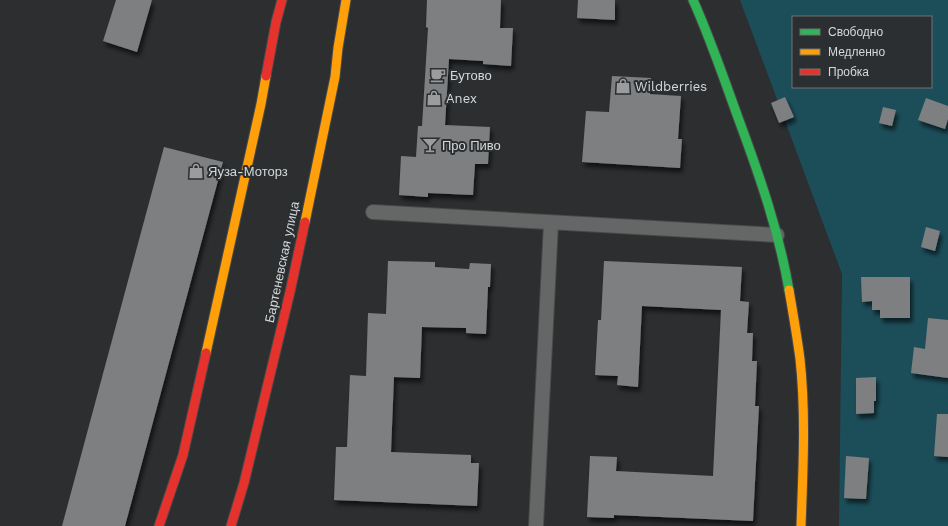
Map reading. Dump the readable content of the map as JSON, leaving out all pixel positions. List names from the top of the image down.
{
  "streets": {
    "street": ["Бартеневская улица"]
  },
  "places": {
    "cafe": ["Бутово"],
    "shop": ["Wildberries", "Anex", "Яуза-Моторз"],
    "bar": ["Про Пиво"]
  },
  "legend": ["Свободно", "Медленно", "Пробка"]
}
